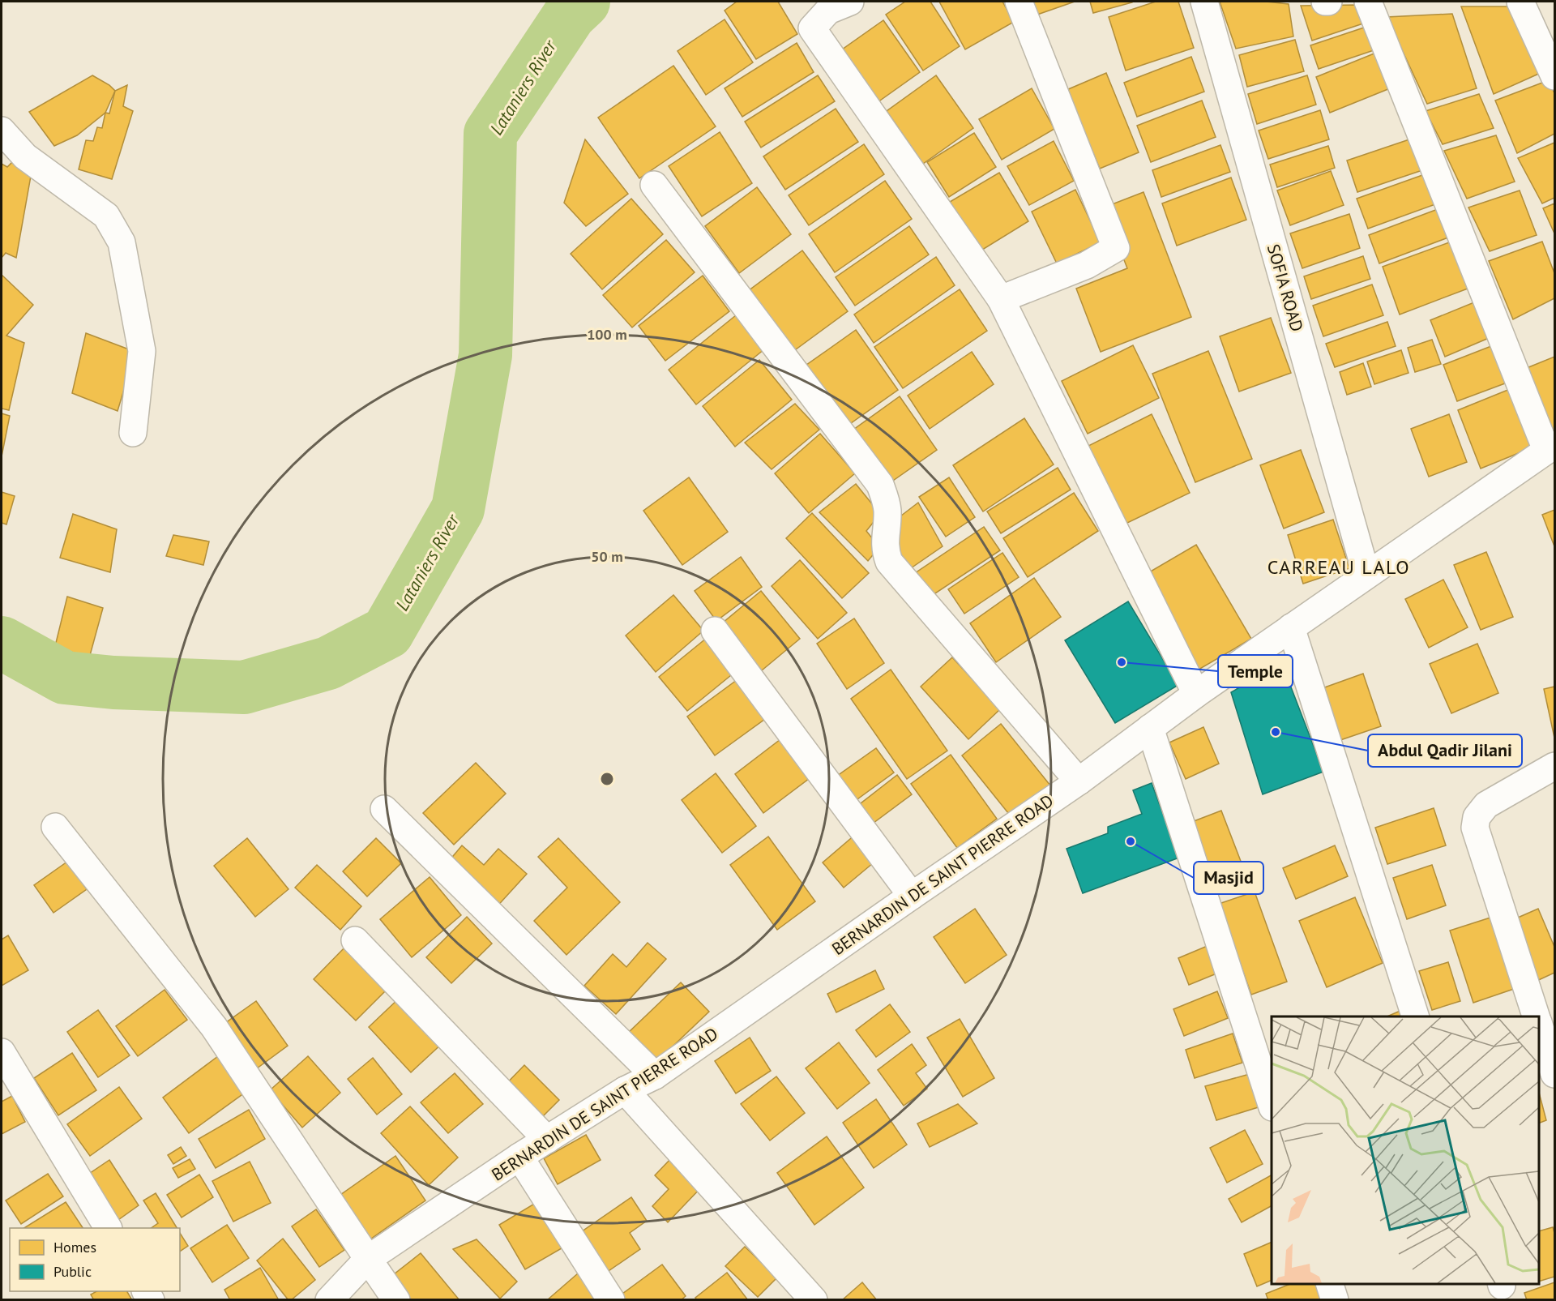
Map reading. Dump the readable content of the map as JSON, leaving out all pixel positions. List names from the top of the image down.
{
  "streets": {
    "street": ["SOFIA ROAD", "BERNARDIN DE SAINT PIERRE ROAD"]
  },
  "crossings": [
    ["SOFIA ROAD", "BERNARDIN DE SAINT PIERRE ROAD"]
  ],
  "districts": ["CARREAU LALO"],
  "water": ["Lataniers River"],
  "places": ["Temple", "Abdul Qadir Jilani", "Masjid"],
  "legend": ["Homes", "Public"],
  "rings": ["100 m", "50 m"]
}
